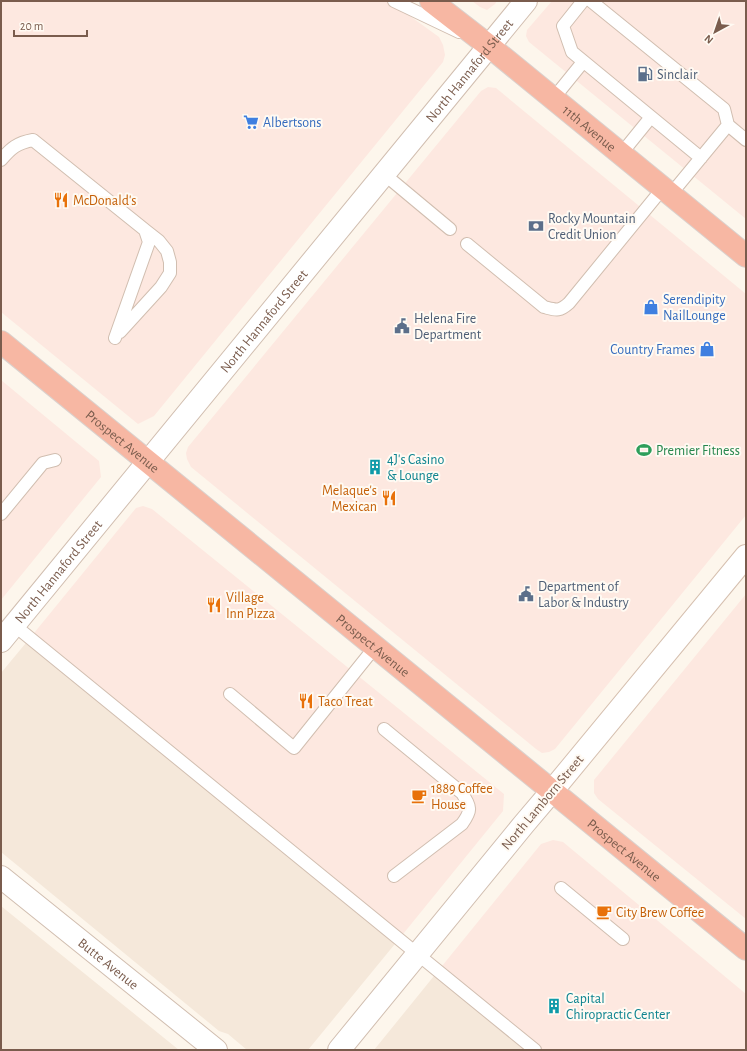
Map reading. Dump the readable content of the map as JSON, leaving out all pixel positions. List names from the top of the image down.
{
  "streets": {
    "highway": ["11th Avenue", "Prospect Avenue"],
    "street": ["North Hannaford Street", "North Lamborn Street", "Butte Avenue"]
  },
  "crossings": [
    ["North Hannaford Street", "11th Avenue"],
    ["North Hannaford Street", "Prospect Avenue"],
    ["Prospect Avenue", "North Lamborn Street"]
  ],
  "places": {
    "fuel station": ["Sinclair"],
    "supermarket": ["Albertsons"],
    "restaurant": [
      "McDonald's",
      "Melaque's Mexican",
      "Village Inn Pizza",
      "Taco Treat"
    ],
    "bank": ["Rocky Mountain Credit Union"],
    "shop": ["Serendipity NailLounge", "Country Frames"],
    "public building": ["Helena Fire Department", "Department of Labor & Industry"],
    "sports": ["Premier Fitness"],
    "building": ["4J's Casino & Lounge", "Capital Chiropractic Center"],
    "cafe": ["1889 Coffee House", "City Brew Coffee"]
  },
  "scale_bar": "20 m",
  "north": "bottom left"
}
